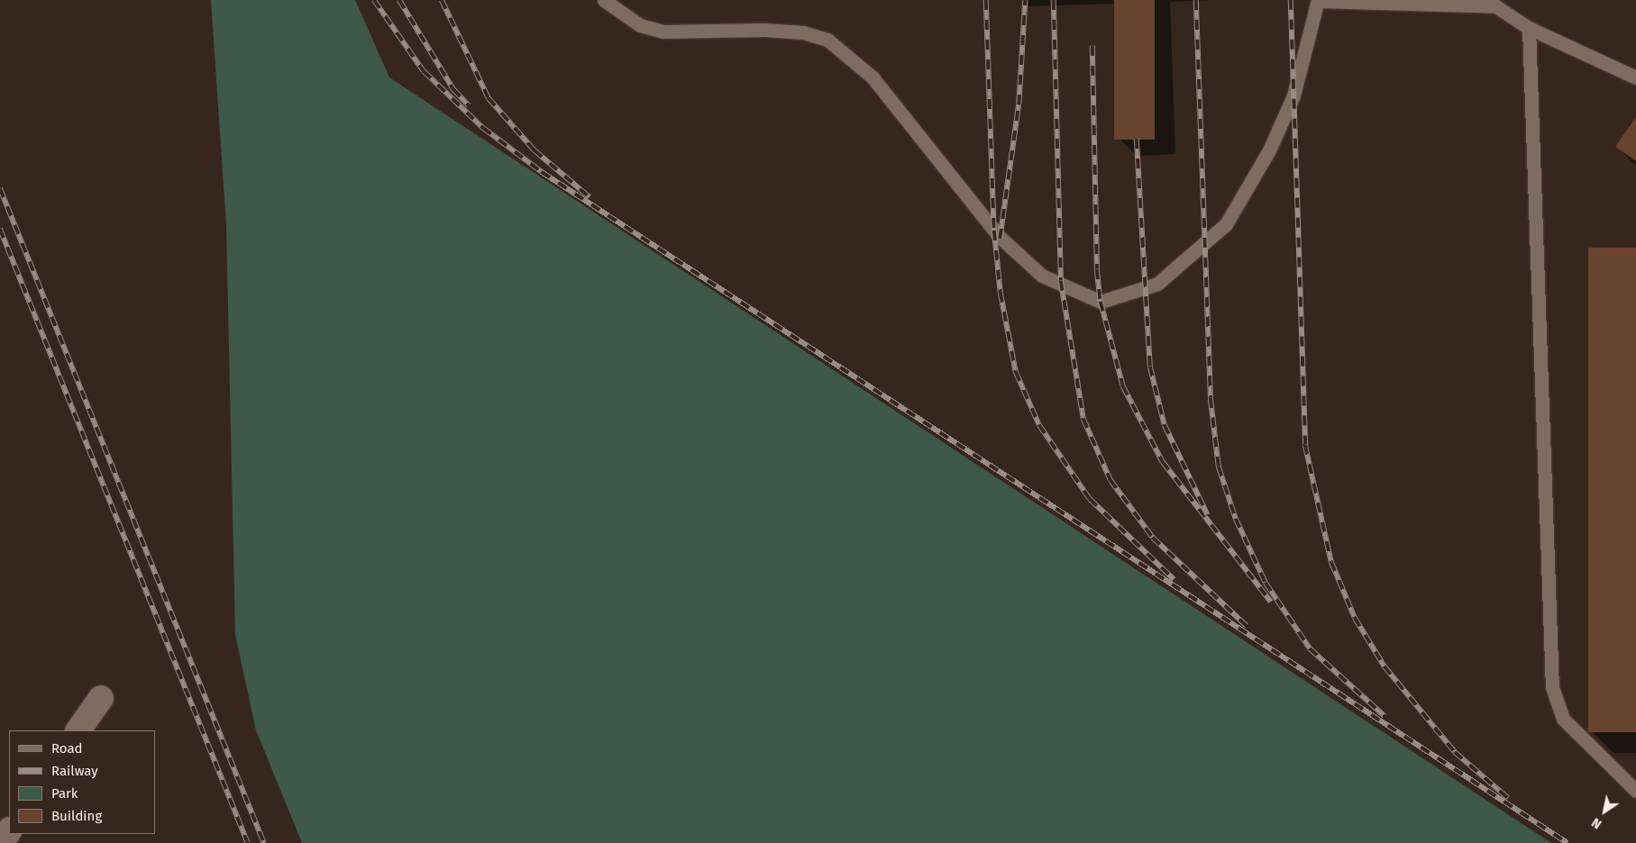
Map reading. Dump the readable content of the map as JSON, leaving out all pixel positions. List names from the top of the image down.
{
  "legend": [
    "Road",
    "Railway",
    "Park",
    "Building"
  ],
  "north": "bottom left"
}
